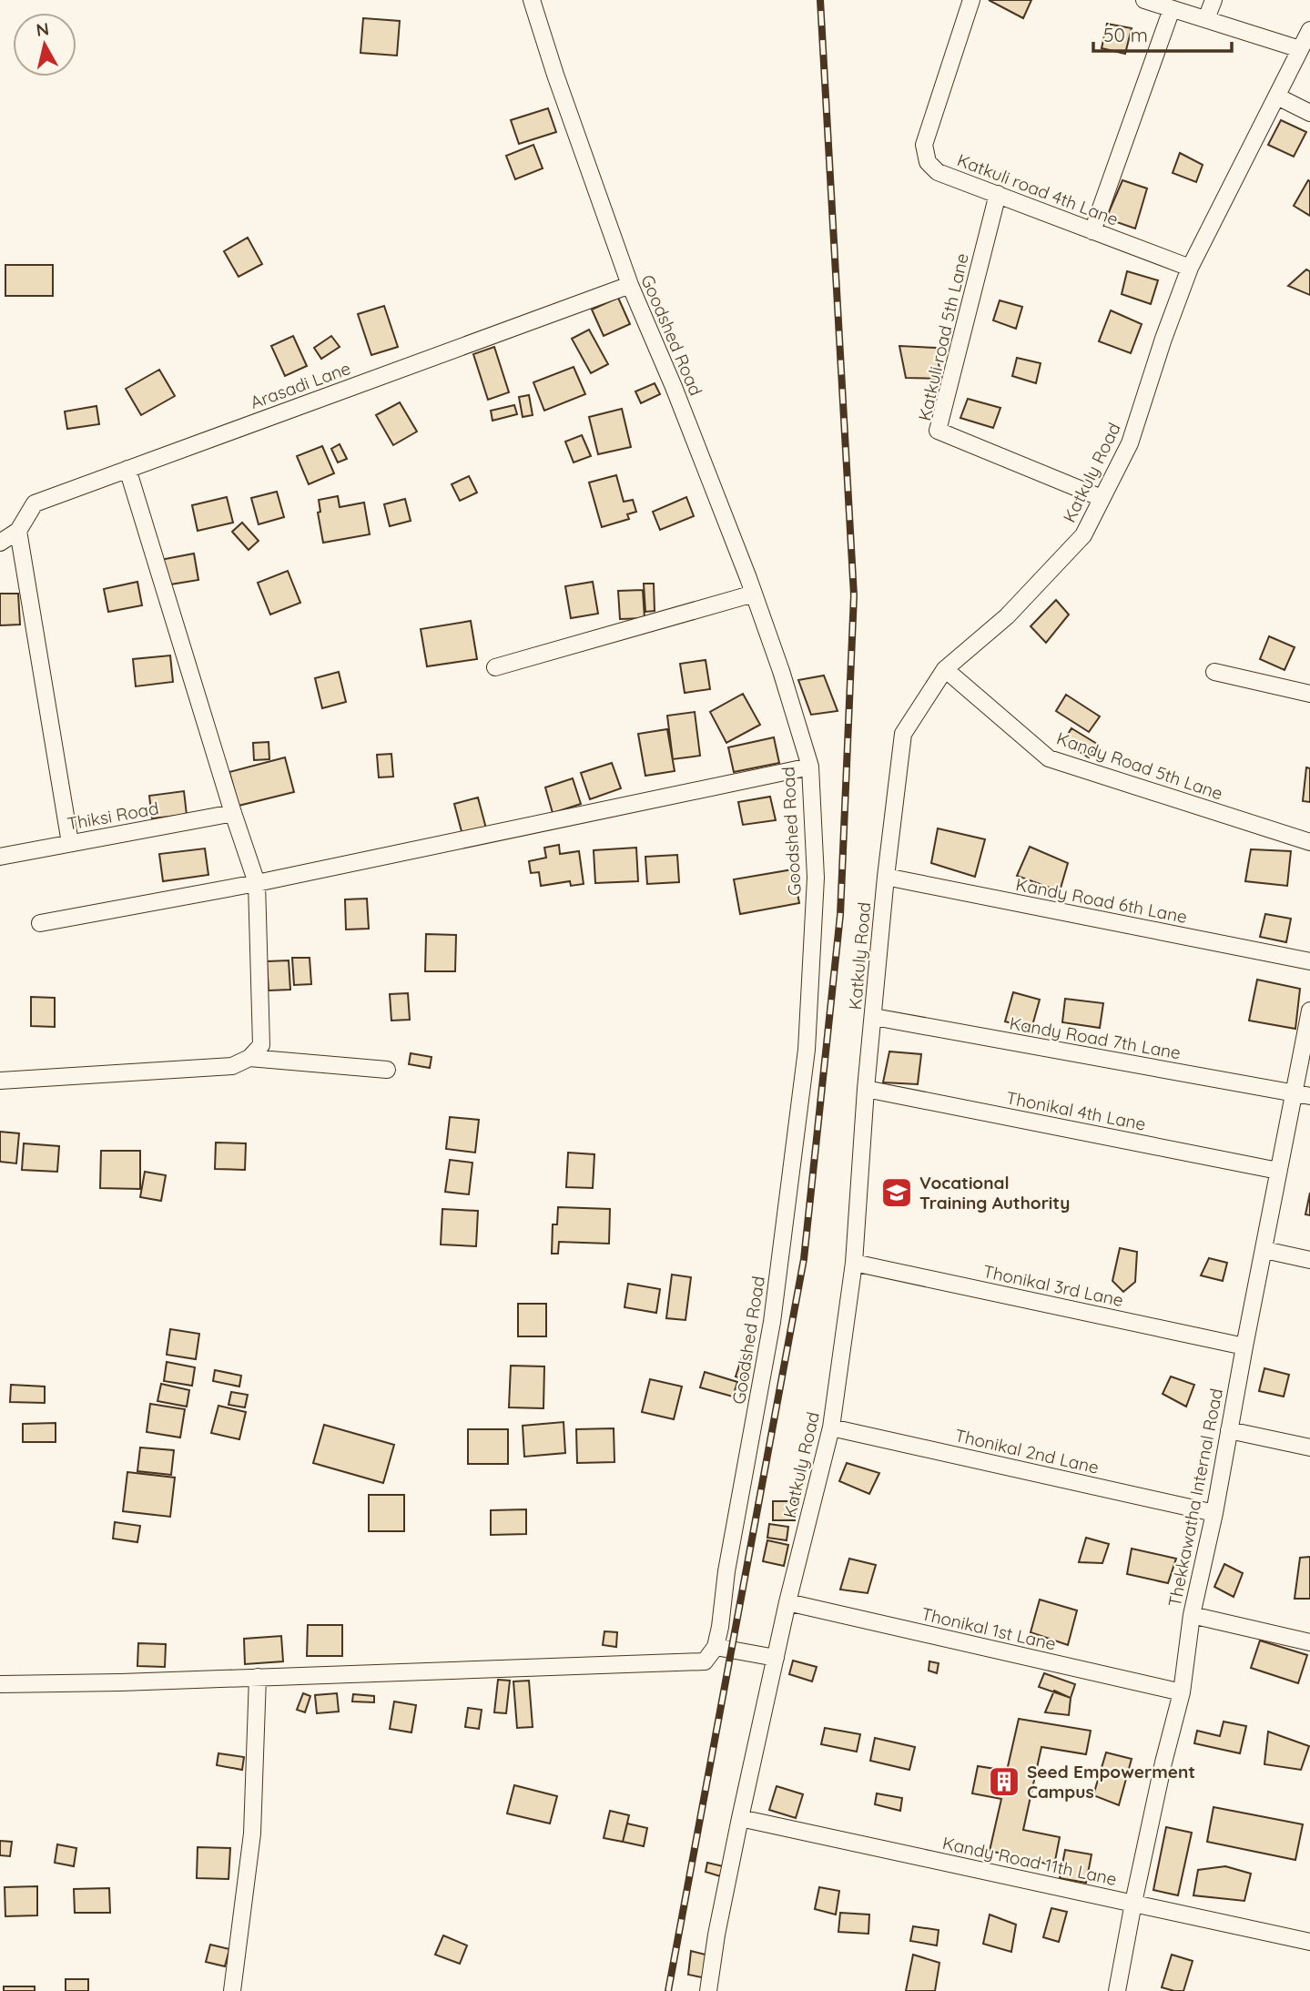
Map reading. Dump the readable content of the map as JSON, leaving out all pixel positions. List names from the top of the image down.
{
  "streets": {
    "street": [
      "Katkuli road 4th Lane",
      "Goodshed Road",
      "Katkuli road 5th Lane",
      "Arasadi Lane",
      "Katkuly Road",
      "Kandy Road 5th Lane",
      "Thiksi Road",
      "Kandy Road 6th Lane",
      "Kandy Road 7th Lane",
      "Thonikal 4th Lane",
      "Thonikal 3rd Lane",
      "Thonikal 2nd Lane",
      "Thekkawatha Internal Road",
      "Thonikal 1st Lane",
      "Kandy Road 11th Lane"
    ]
  },
  "crossings": [
    ["Katkuli road 4th Lane", "Katkuli road 5th Lane"],
    ["Katkuli road 4th Lane", "Katkuly Road"],
    ["Goodshed Road", "Arasadi Lane"],
    ["Katkuli road 5th Lane", "Katkuly Road"],
    ["Katkuly Road", "Kandy Road 5th Lane"],
    ["Katkuly Road", "Kandy Road 6th Lane"],
    ["Katkuly Road", "Kandy Road 7th Lane"],
    ["Katkuly Road", "Thonikal 4th Lane"],
    ["Katkuly Road", "Thonikal 3rd Lane"],
    ["Katkuly Road", "Thonikal 2nd Lane"],
    ["Katkuly Road", "Thonikal 1st Lane"],
    ["Katkuly Road", "Kandy Road 11th Lane"],
    ["Kandy Road 7th Lane", "Thekkawatha Internal Road"],
    ["Thonikal 4th Lane", "Thekkawatha Internal Road"],
    ["Thonikal 3rd Lane", "Thekkawatha Internal Road"],
    ["Thonikal 2nd Lane", "Thekkawatha Internal Road"],
    ["Thekkawatha Internal Road", "Thonikal 1st Lane"],
    ["Thekkawatha Internal Road", "Kandy Road 11th Lane"]
  ],
  "places": {
    "school or university": ["Vocational Training Authority"],
    "building": ["Seed Empowerment Campus"]
  },
  "scale_bar": "50 m",
  "north": "top"
}
